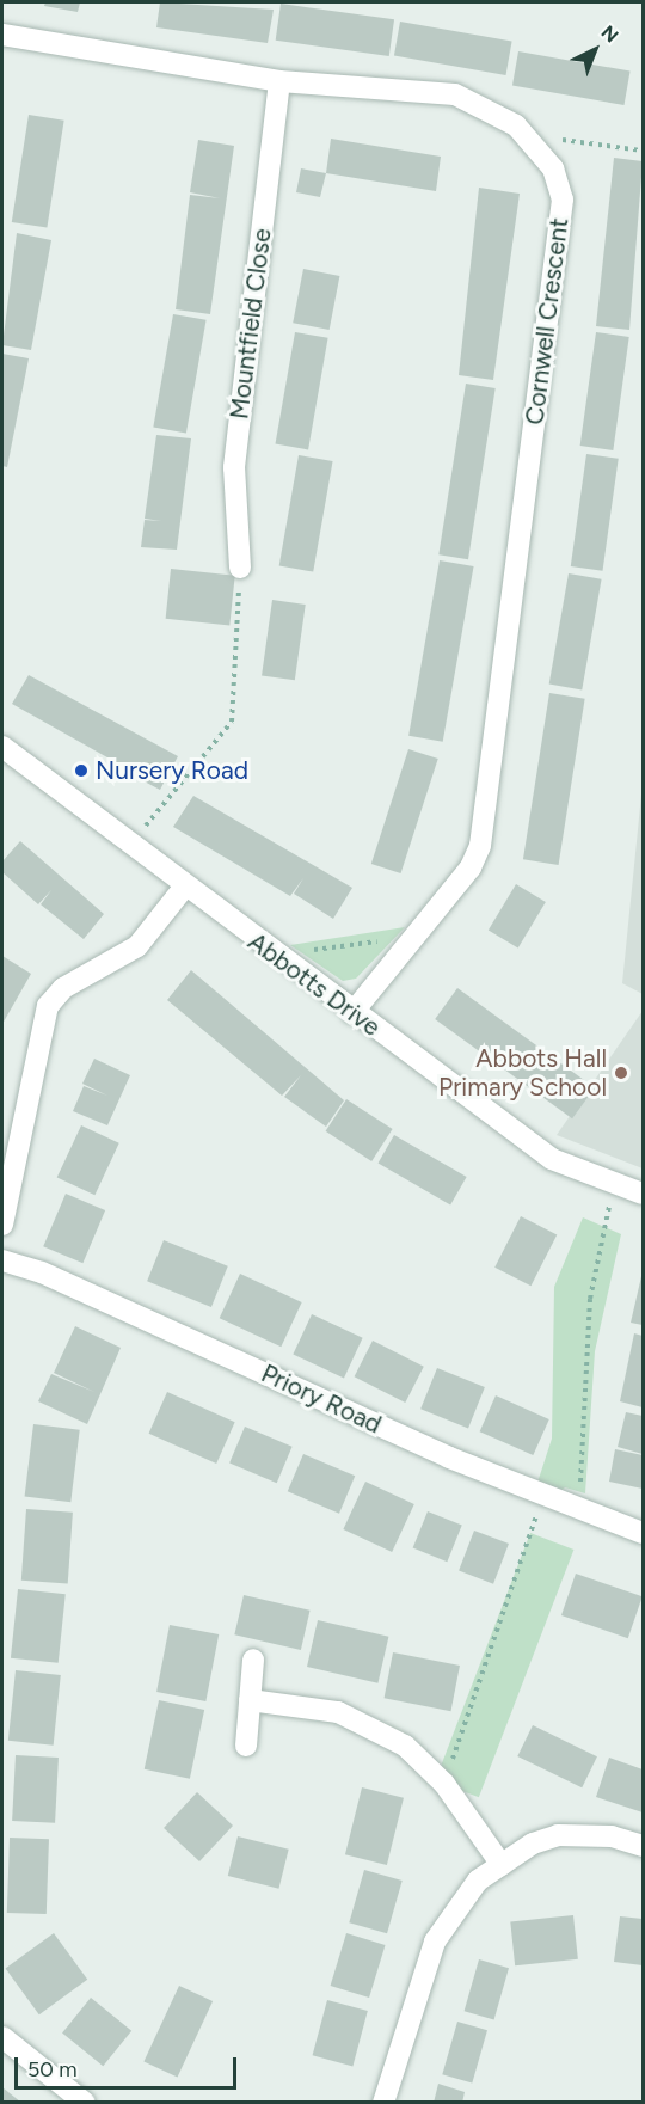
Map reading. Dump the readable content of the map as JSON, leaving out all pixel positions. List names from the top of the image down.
{
  "streets": {
    "street": [
      "Cornwell Crescent",
      "Mountfield Close",
      "Abbotts Drive",
      "Priory Road"
    ]
  },
  "crossings": [
    ["Cornwell Crescent", "Mountfield Close"],
    ["Cornwell Crescent", "Abbotts Drive"]
  ],
  "places": ["Nursery Road", "Abbots Hall Primary School"],
  "scale_bar": "50 m",
  "north": "top right"
}
